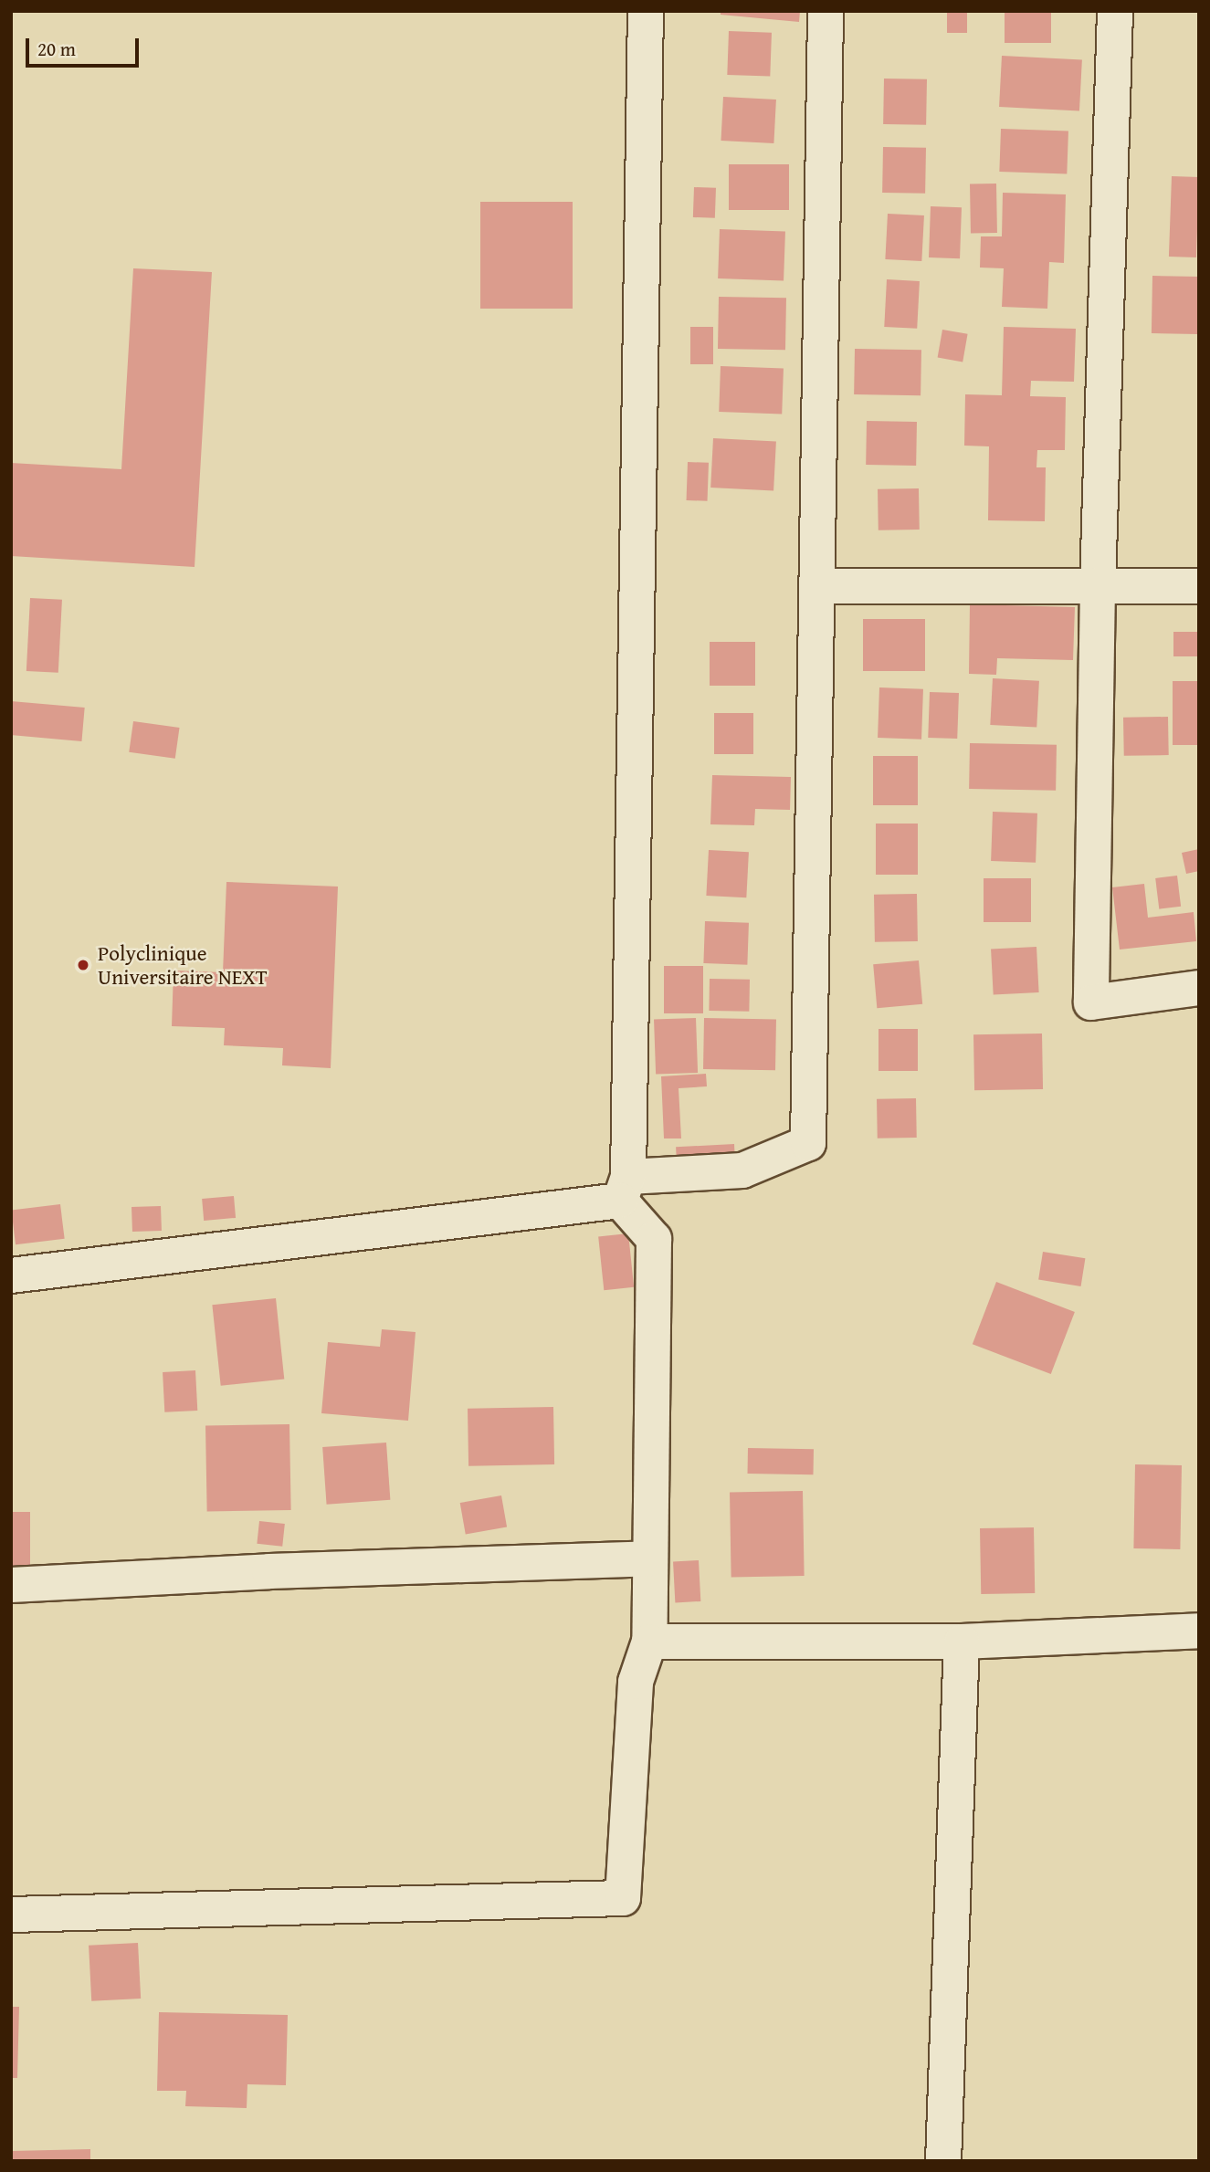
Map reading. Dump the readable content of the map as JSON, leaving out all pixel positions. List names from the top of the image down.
{
  "places": ["Polyclinique Universitaire NEXT"],
  "scale_bar": "20 m"
}
